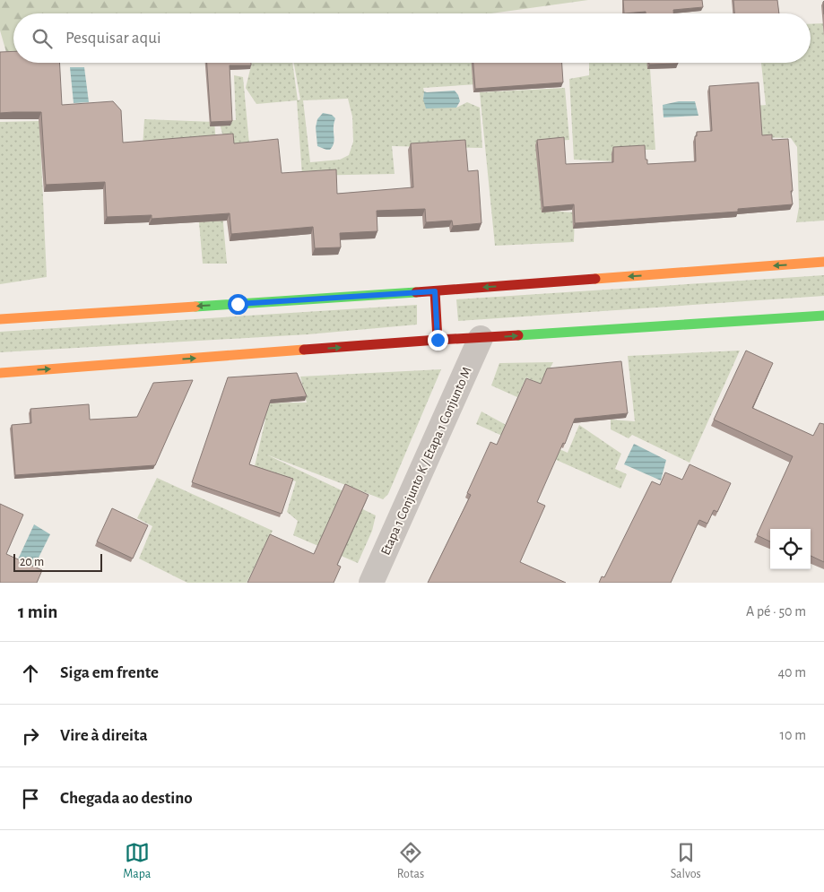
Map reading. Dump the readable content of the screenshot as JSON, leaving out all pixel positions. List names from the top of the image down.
{
  "streets": {
    "street": ["Etapa 1 Conjunto K / Etapa 1 Conjunto M"]
  },
  "scale_bar": "20 m",
  "page": {
    "search": "Pesquisar aqui",
    "scale": "20 m",
    "heading": ["1 min", "A pé · 50 m"],
    "list": [
      ["Siga em frente", "40 m"],
      ["Vire à direita", "10 m"],
      "Chegada ao destino"
    ],
    "nav": ["Mapa", "Rotas", "Salvos"]
  }
}
